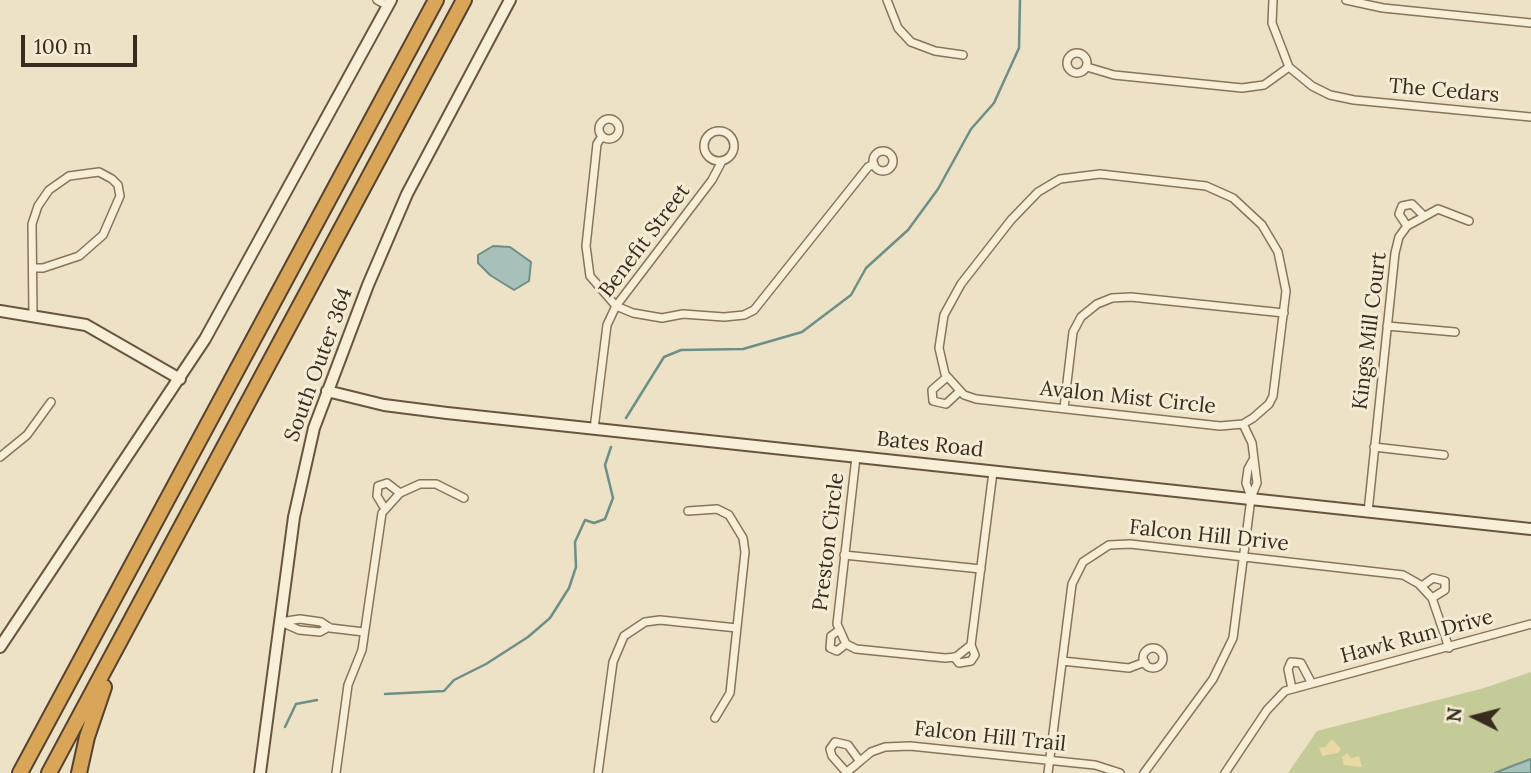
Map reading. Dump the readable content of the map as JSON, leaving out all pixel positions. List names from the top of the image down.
{
  "streets": {
    "street": [
      "The Cedars",
      "Benefit Street",
      "Kings Mill Court",
      "South Outer 364",
      "Avalon Mist Circle",
      "Bates Road",
      "Falcon Hill Drive",
      "Preston Circle",
      "Hawk Run Drive",
      "Falcon Hill Trail"
    ]
  },
  "crossings": [
    ["Benefit Street", "Bates Road"],
    ["Kings Mill Court", "Bates Road"],
    ["South Outer 364", "Bates Road"],
    ["Bates Road", "Preston Circle"],
    ["Falcon Hill Drive", "Hawk Run Drive"],
    ["Falcon Hill Drive", "Falcon Hill Trail"]
  ],
  "scale_bar": "100 m",
  "north": "left"
}
